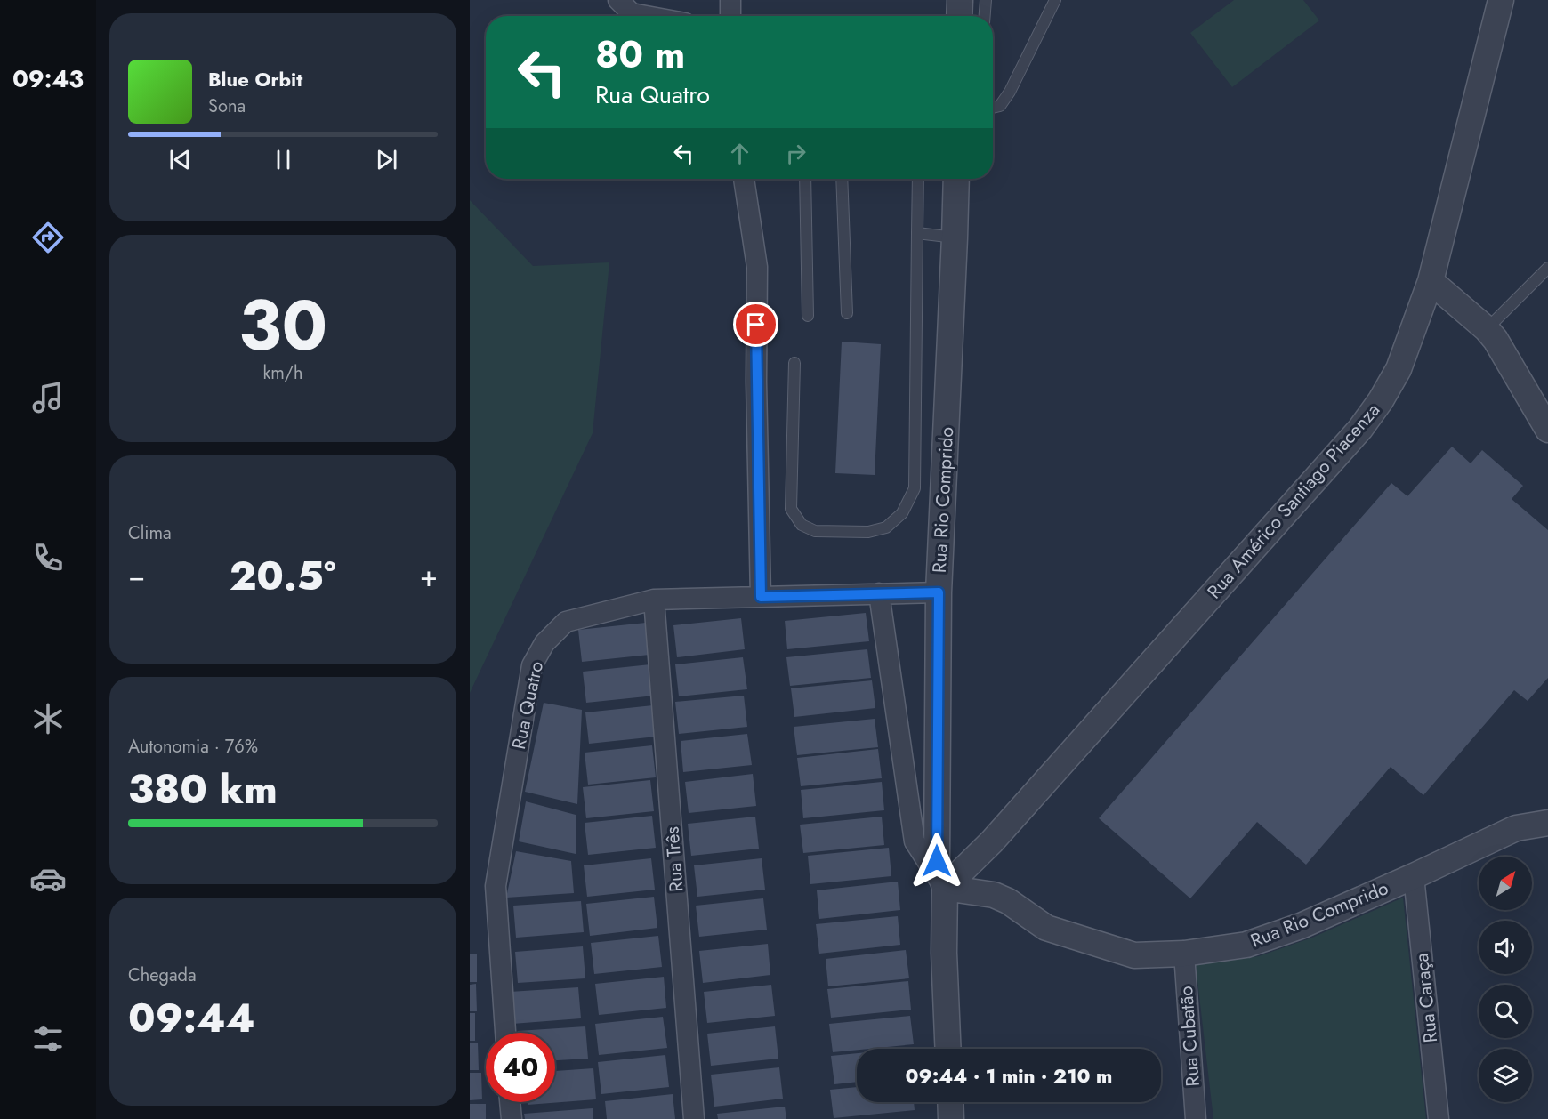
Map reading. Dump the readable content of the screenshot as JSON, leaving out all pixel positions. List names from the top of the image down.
{
  "streets": {
    "street": [
      "Rua Rio Comprido",
      "Rua Américo Santiago Piacenza",
      "Rua Quatro",
      "Rua Três",
      "Rua Caraça",
      "Rua Cubatão"
    ]
  },
  "crossings": [
    ["Rua Rio Comprido", "Rua Américo Santiago Piacenza"],
    ["Rua Rio Comprido", "Rua Quatro"],
    ["Rua Rio Comprido", "Rua Caraça"],
    ["Rua Rio Comprido", "Rua Cubatão"],
    ["Rua Quatro", "Rua Três"]
  ],
  "north": "top right",
  "page": {
    "tabs": "09:43",
    "turn": ["80 m", "Rua Quatro"],
    "song": ["Blue Orbit", "Sona"],
    "tile": [
      ["30", "km/h"],
      "Clima",
      ["Autonomia · 76%", "380 km"],
      ["Chegada", "09:44"]
    ],
    "heat": ["−", "20.5°", "+"],
    "limit": "40",
    "trip": "09:44 · 1 min · 210 m"
  }
}
